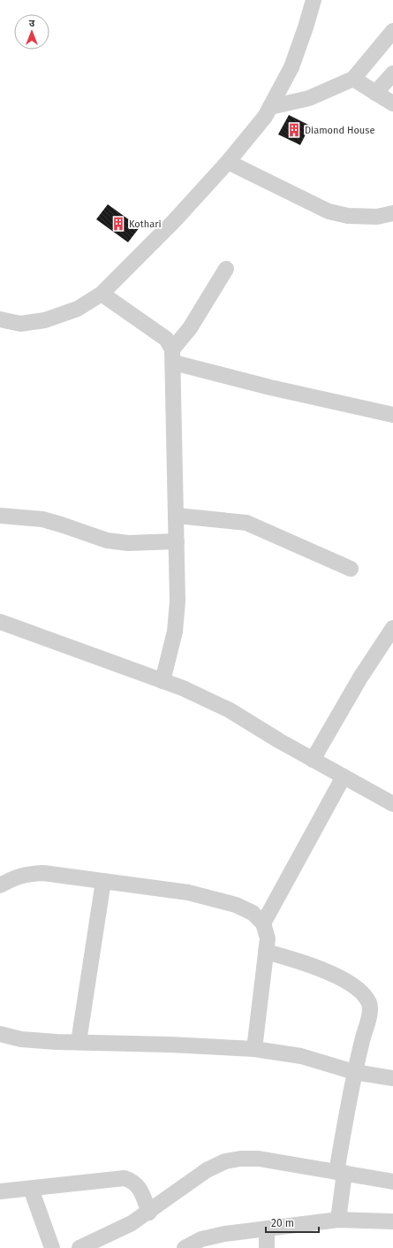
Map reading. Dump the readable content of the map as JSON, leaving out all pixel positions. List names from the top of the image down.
{
  "places": {
    "building": ["Diamond House", "Kothari"]
  },
  "scale_bar": "20 m",
  "north": "top"
}
